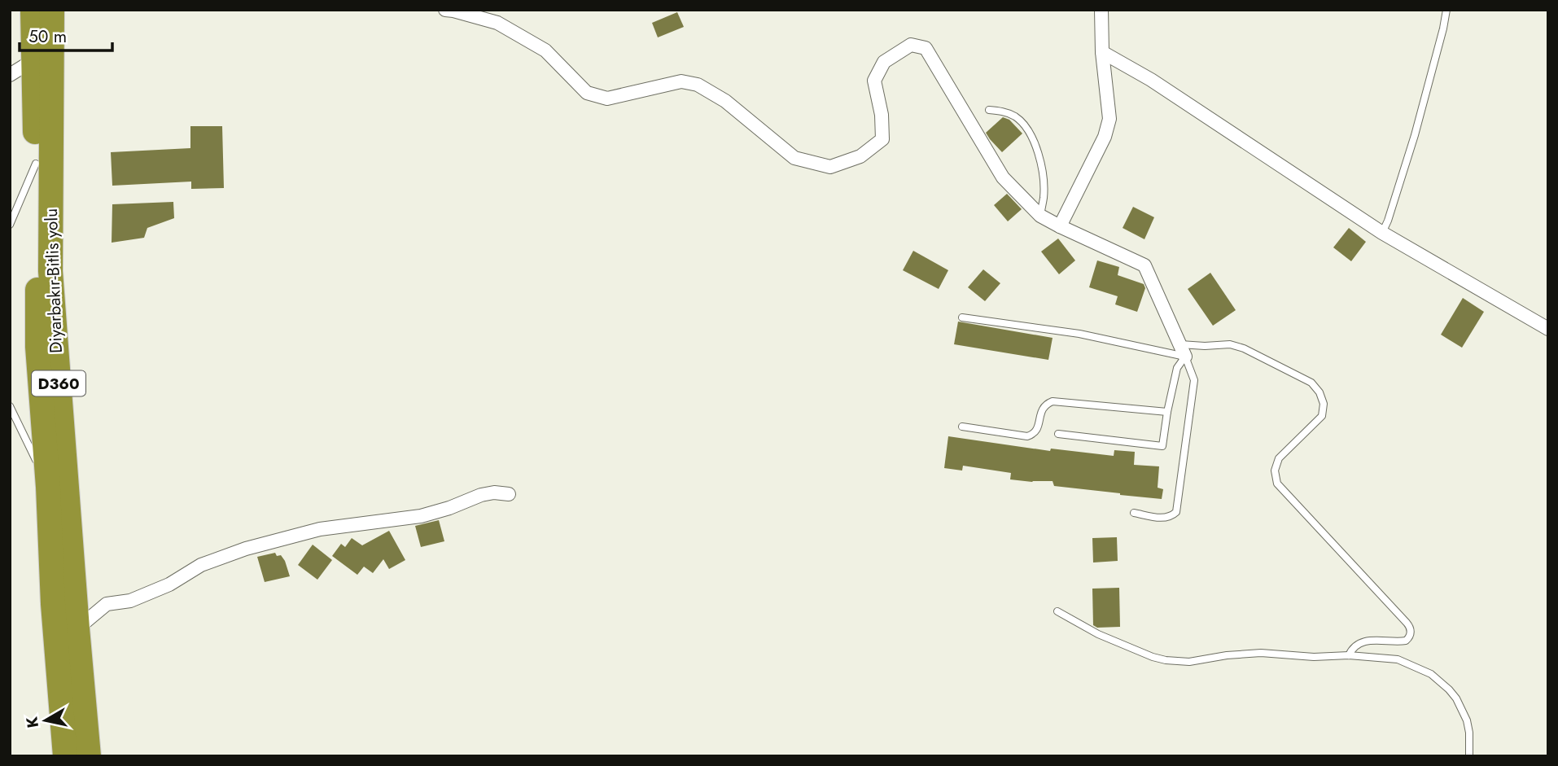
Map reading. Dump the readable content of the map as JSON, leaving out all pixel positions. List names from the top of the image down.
{
  "streets": {
    "highway": ["Diyarbakır-Bitlis yolu", "D360"]
  },
  "scale_bar": "50 m",
  "north": "left"
}
